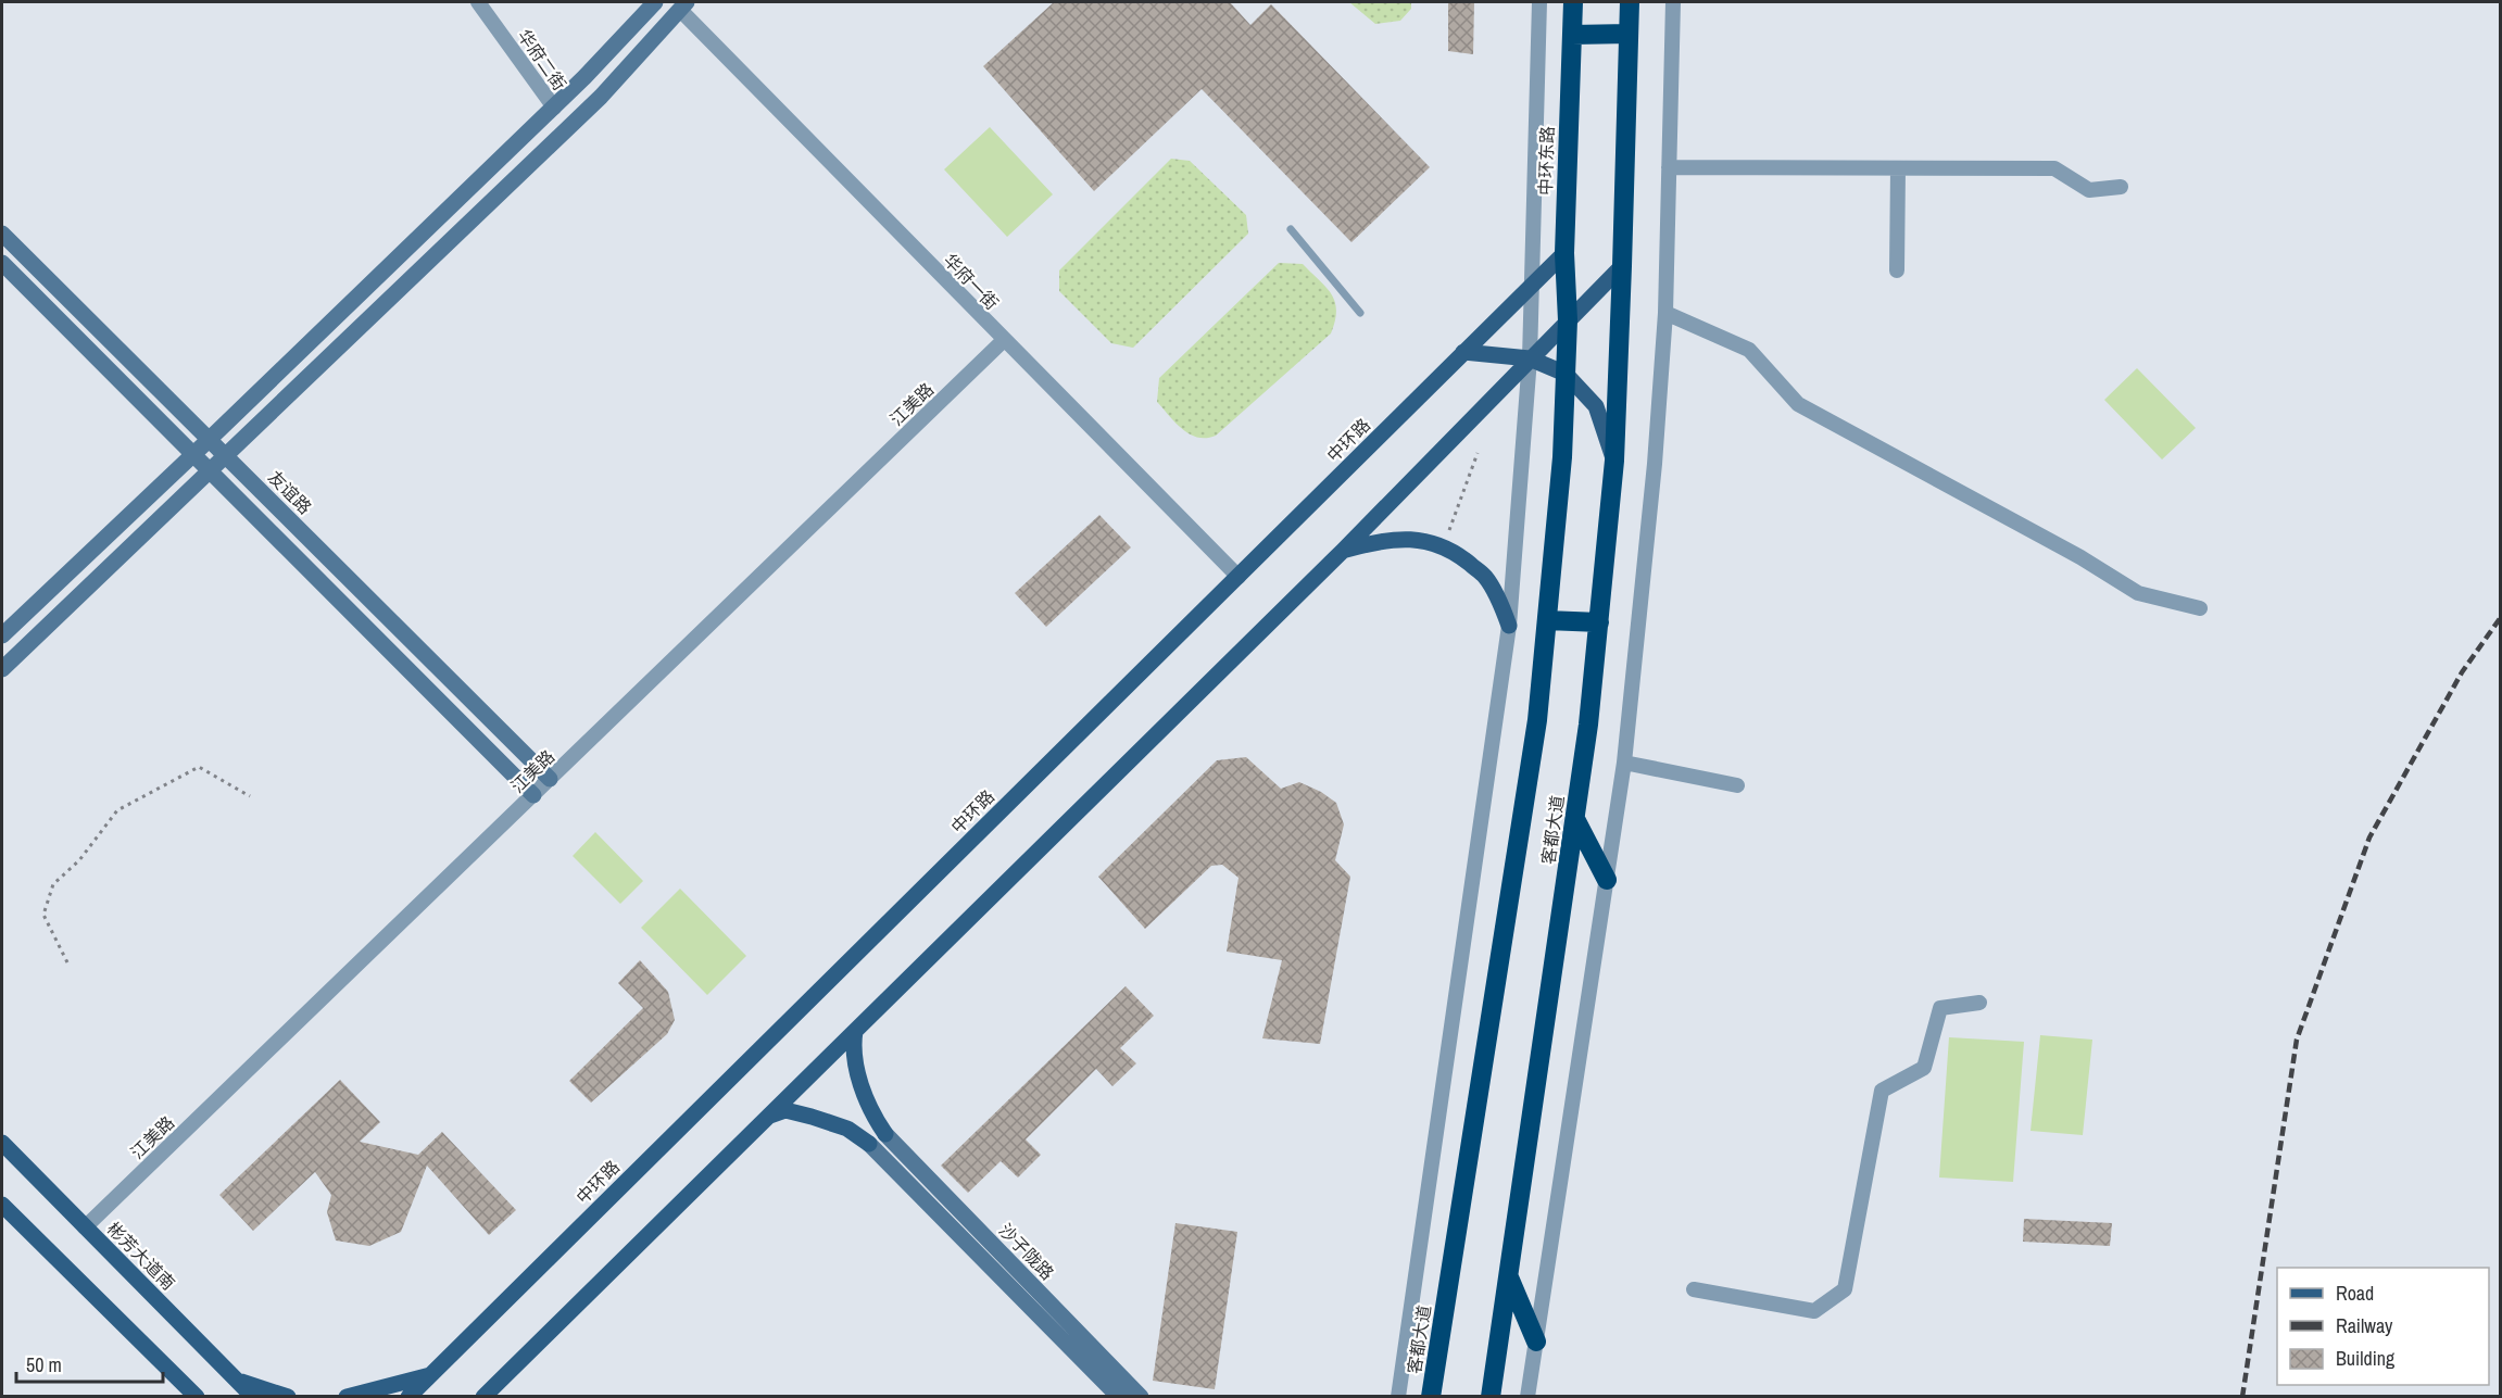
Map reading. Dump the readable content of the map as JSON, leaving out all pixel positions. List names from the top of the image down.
{
  "streets": {
    "highway": ["中环东路", "客都大道"],
    "main road": ["中环路", "彬芳大道南"],
    "street": [
      "华府二街",
      "华府一街",
      "江美路",
      "友谊路",
      "沙子陇路"
    ]
  },
  "crossings": [
    ["中环东路", "中环路"],
    ["中环东路", "客都大道"],
    ["华府一街", "江美路"],
    ["华府一街", "中环路"],
    ["江美路", "友谊路"],
    ["江美路", "彬芳大道南"]
  ],
  "legend": ["Road", "Railway", "Building"],
  "scale_bar": "50 m"
}
